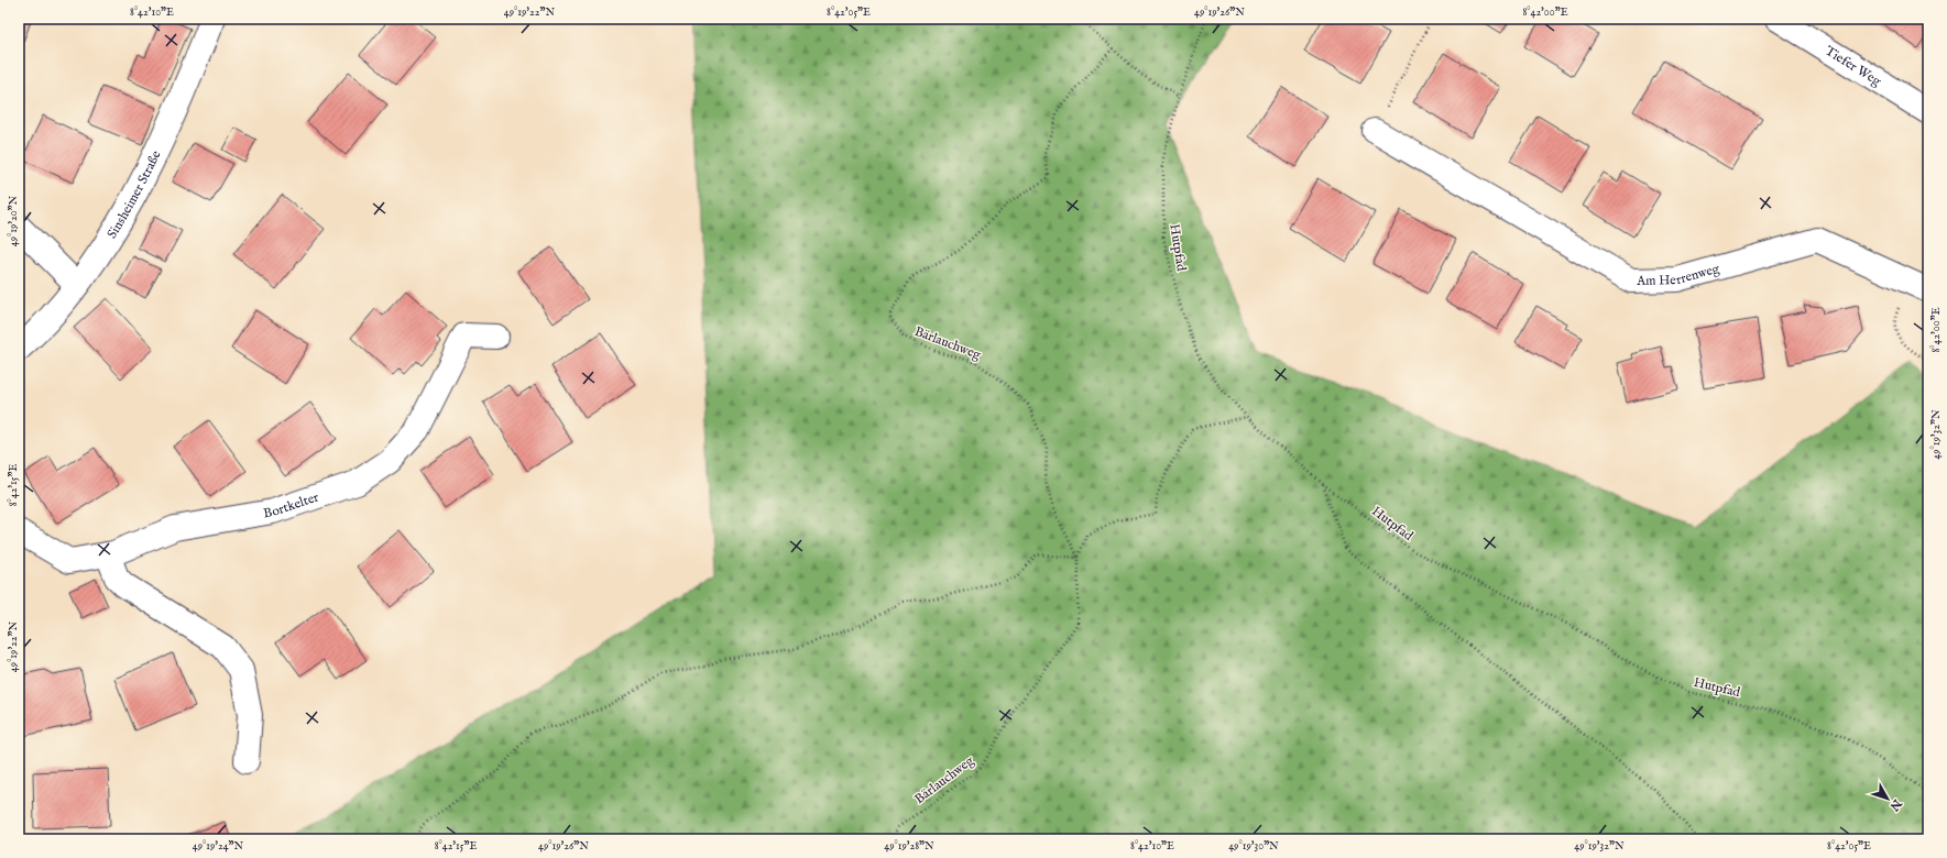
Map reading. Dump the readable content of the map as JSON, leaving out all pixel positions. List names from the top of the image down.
{
  "streets": {
    "street": [
      "Tiefer Weg",
      "Sinsheimer Straße",
      "Am Herrenweg",
      "Bortkelter"
    ],
    "path": ["Hutpfad", "Bärlauchweg"]
  },
  "north": "bottom right",
  "coordinates": [
    "8°42'10\"E",
    "49°19'22\"N",
    "8°42'05\"E",
    "49°19'26\"N",
    "8°42'00\"E",
    "49°19'20\"N",
    "49°19'32\"N",
    "8°42'15\"E",
    "49°19'24\"N",
    "49°19'28\"N",
    "49°19'30\"N"
  ]
}
